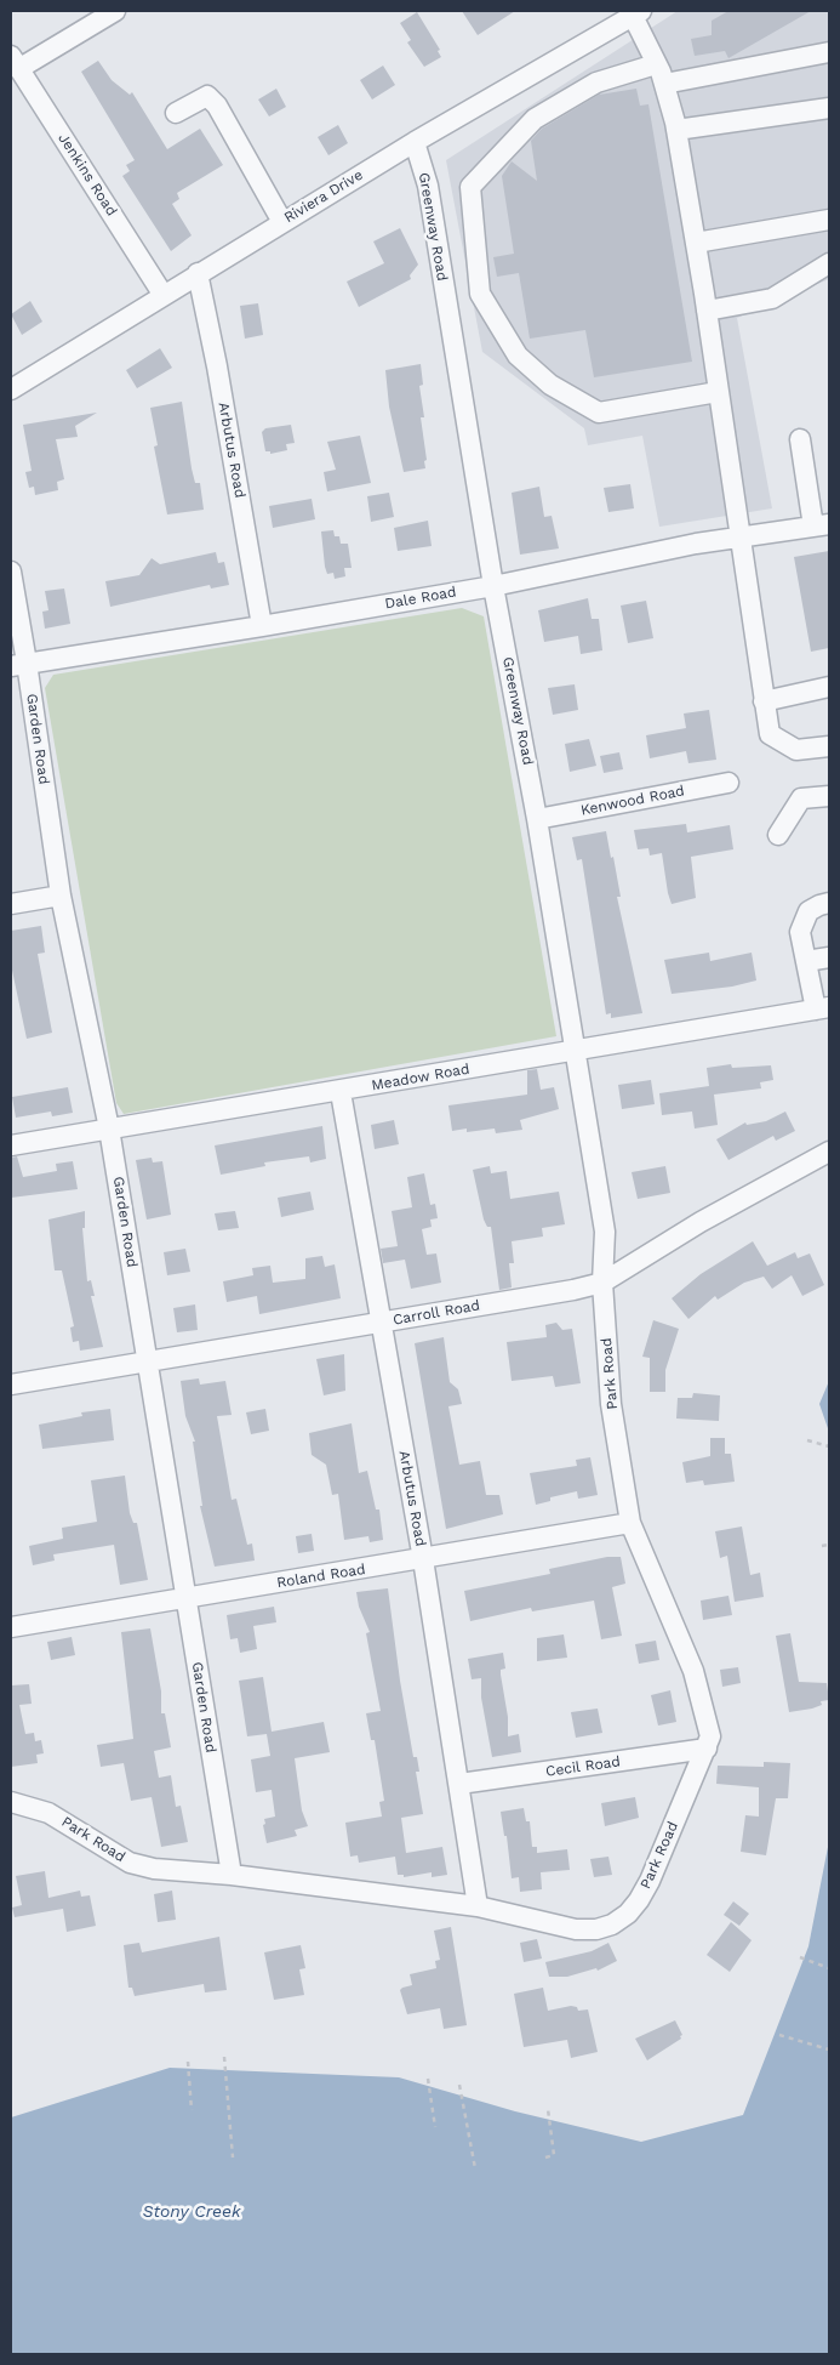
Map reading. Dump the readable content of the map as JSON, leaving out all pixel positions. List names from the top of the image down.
{
  "streets": {
    "street": [
      "Jenkins Road",
      "Riviera Drive",
      "Greenway Road",
      "Arbutus Road",
      "Dale Road",
      "Garden Road",
      "Kenwood Road",
      "Meadow Road",
      "Carroll Road",
      "Park Road",
      "Roland Road",
      "Cecil Road"
    ]
  },
  "crossings": [
    ["Jenkins Road", "Riviera Drive"],
    ["Riviera Drive", "Greenway Road"],
    ["Riviera Drive", "Arbutus Road"],
    ["Greenway Road", "Dale Road"],
    ["Greenway Road", "Kenwood Road"],
    ["Greenway Road", "Meadow Road"],
    ["Greenway Road", "Carroll Road"],
    ["Greenway Road", "Park Road"],
    ["Arbutus Road", "Dale Road"],
    ["Arbutus Road", "Meadow Road"],
    ["Arbutus Road", "Carroll Road"],
    ["Arbutus Road", "Park Road"],
    ["Arbutus Road", "Roland Road"],
    ["Arbutus Road", "Cecil Road"],
    ["Dale Road", "Garden Road"],
    ["Garden Road", "Meadow Road"],
    ["Garden Road", "Carroll Road"],
    ["Garden Road", "Park Road"],
    ["Garden Road", "Roland Road"],
    ["Carroll Road", "Park Road"],
    ["Park Road", "Roland Road"],
    ["Park Road", "Cecil Road"]
  ],
  "water": ["Stony Creek"]
}
